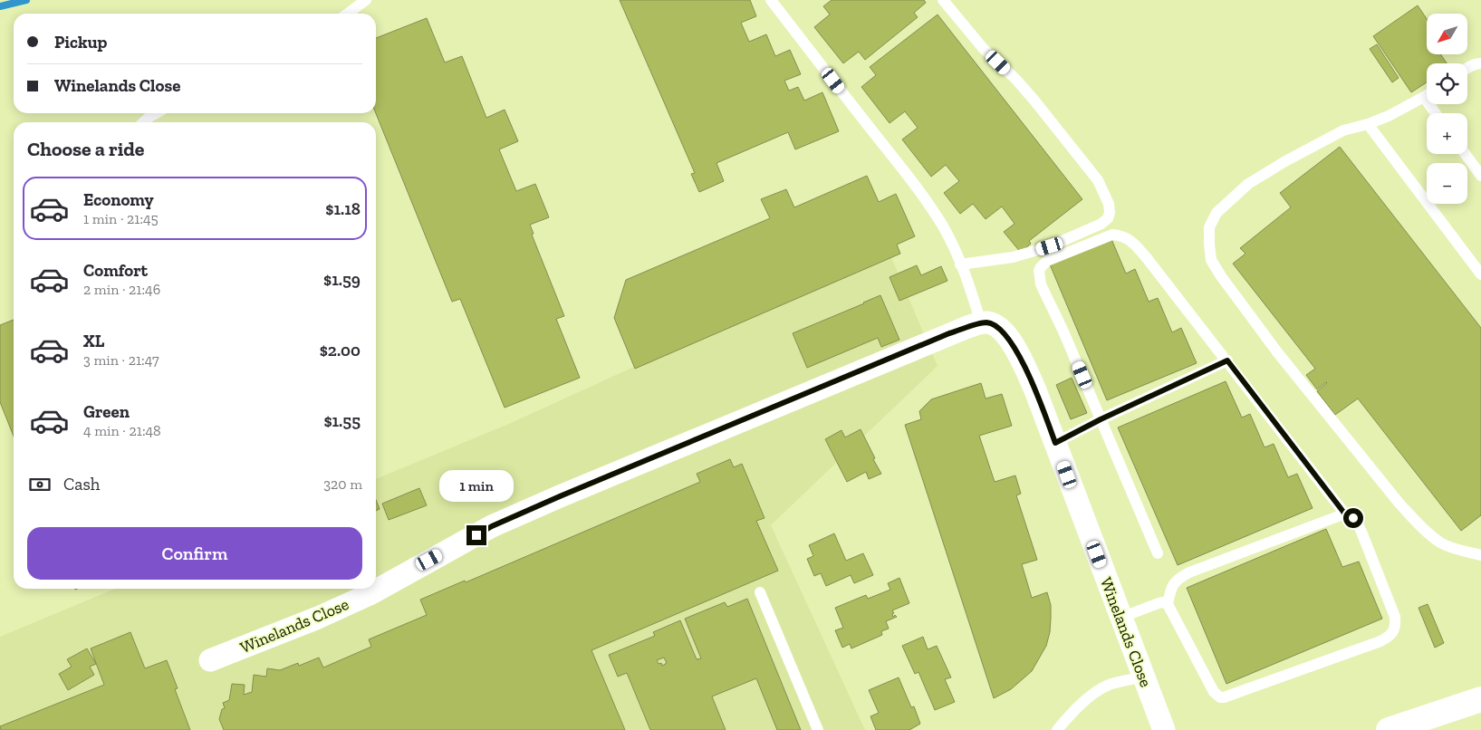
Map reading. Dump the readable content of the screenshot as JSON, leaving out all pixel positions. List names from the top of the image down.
{
  "streets": {
    "street": ["Winelands Close"]
  },
  "north": "bottom left",
  "page": {
    "map_buttons": ["+", "−"],
    "banner": ["Pickup", "Winelands Close"],
    "heading": "Choose a ride",
    "list": [
      {
        "name": "Economy",
        "note": "1 min · 21:45",
        "value": "$1.18"
      },
      {
        "name": "Comfort",
        "note": "2 min · 21:46",
        "value": "$1.59"
      },
      {
        "name": "XL",
        "note": "3 min · 21:47",
        "value": "$2.00"
      },
      {
        "name": "Green",
        "note": "4 min · 21:48",
        "value": "$1.55"
      }
    ],
    "pay": ["Cash", "320 m"],
    "bubble": "1 min",
    "buttons": "Confirm"
  }
}
